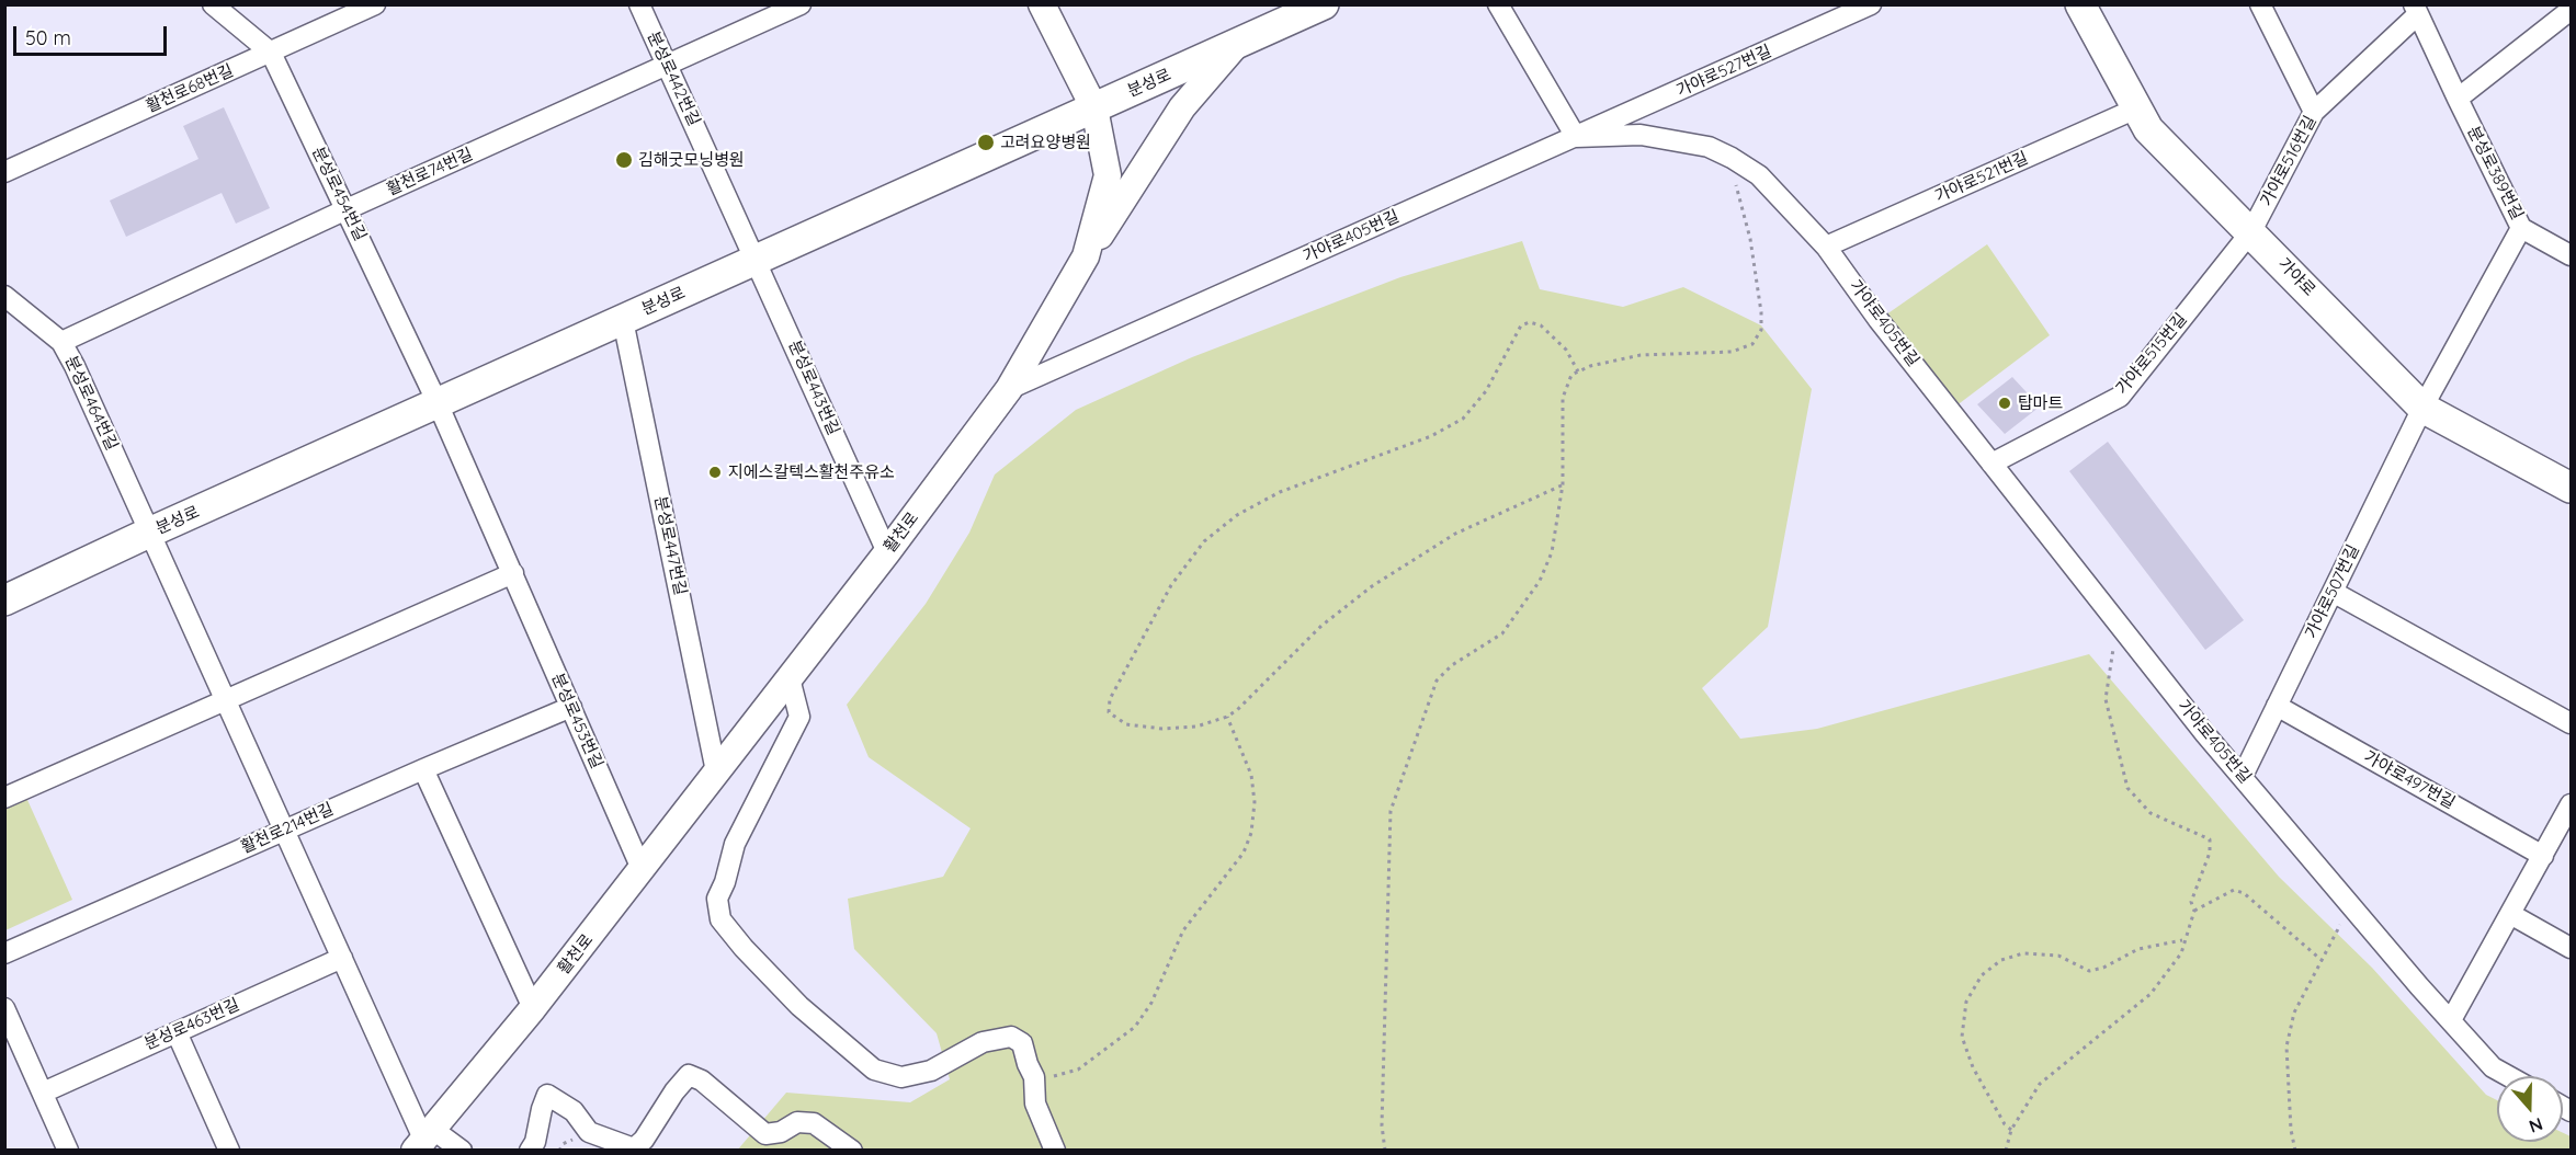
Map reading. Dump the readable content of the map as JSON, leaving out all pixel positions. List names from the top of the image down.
{
  "streets": {
    "main road": ["분성로", "가야로"],
    "street": [
      "가야로527번길",
      "분성로442번길",
      "활천로68번길",
      "가야로516번길",
      "활천로74번길",
      "분성로389번길",
      "가야로521번길",
      "분성로454번길",
      "가야로405번길",
      "가야로515번길",
      "분성로443번길",
      "분성로464번길",
      "활천로",
      "분성로447번길",
      "가야로507번길",
      "분성로453번길",
      "가야로497번길",
      "활천로214번길",
      "분성로463번길"
    ]
  },
  "crossings": [
    ["가야로527번길", "가야로405번길"],
    ["분성로442번길", "분성로"],
    ["분성로442번길", "활천로74번길"],
    ["분성로442번길", "분성로443번길"],
    ["분성로", "분성로454번길"],
    ["분성로", "분성로443번길"],
    ["분성로", "분성로464번길"],
    ["분성로", "활천로"],
    ["분성로", "분성로447번길"],
    ["분성로", "분성로453번길"],
    ["활천로68번길", "분성로454번길"],
    ["가야로516번길", "분성로389번길"],
    ["가야로516번길", "가야로"],
    ["가야로516번길", "가야로515번길"],
    ["활천로74번길", "분성로454번길"],
    ["활천로74번길", "분성로464번길"],
    ["분성로389번길", "가야로"],
    ["분성로389번길", "가야로507번길"],
    ["가야로521번길", "가야로405번길"],
    ["가야로521번길", "가야로"],
    ["분성로454번길", "분성로453번길"],
    ["가야로405번길", "가야로515번길"],
    ["가야로405번길", "활천로"],
    ["가야로405번길", "가야로507번길"],
    ["가야로", "가야로515번길"],
    ["가야로", "가야로507번길"],
    ["분성로443번길", "활천로"],
    ["활천로", "분성로447번길"],
    ["활천로", "분성로453번길"],
    ["가야로507번길", "가야로497번길"],
    ["분성로453번길", "활천로214번길"]
  ],
  "places": [
    "고려요양병원",
    "김해굿모닝병원",
    "탑마트",
    "지에스칼텍스활천주유소"
  ],
  "scale_bar": "50 m",
  "north": "bottom"
}
